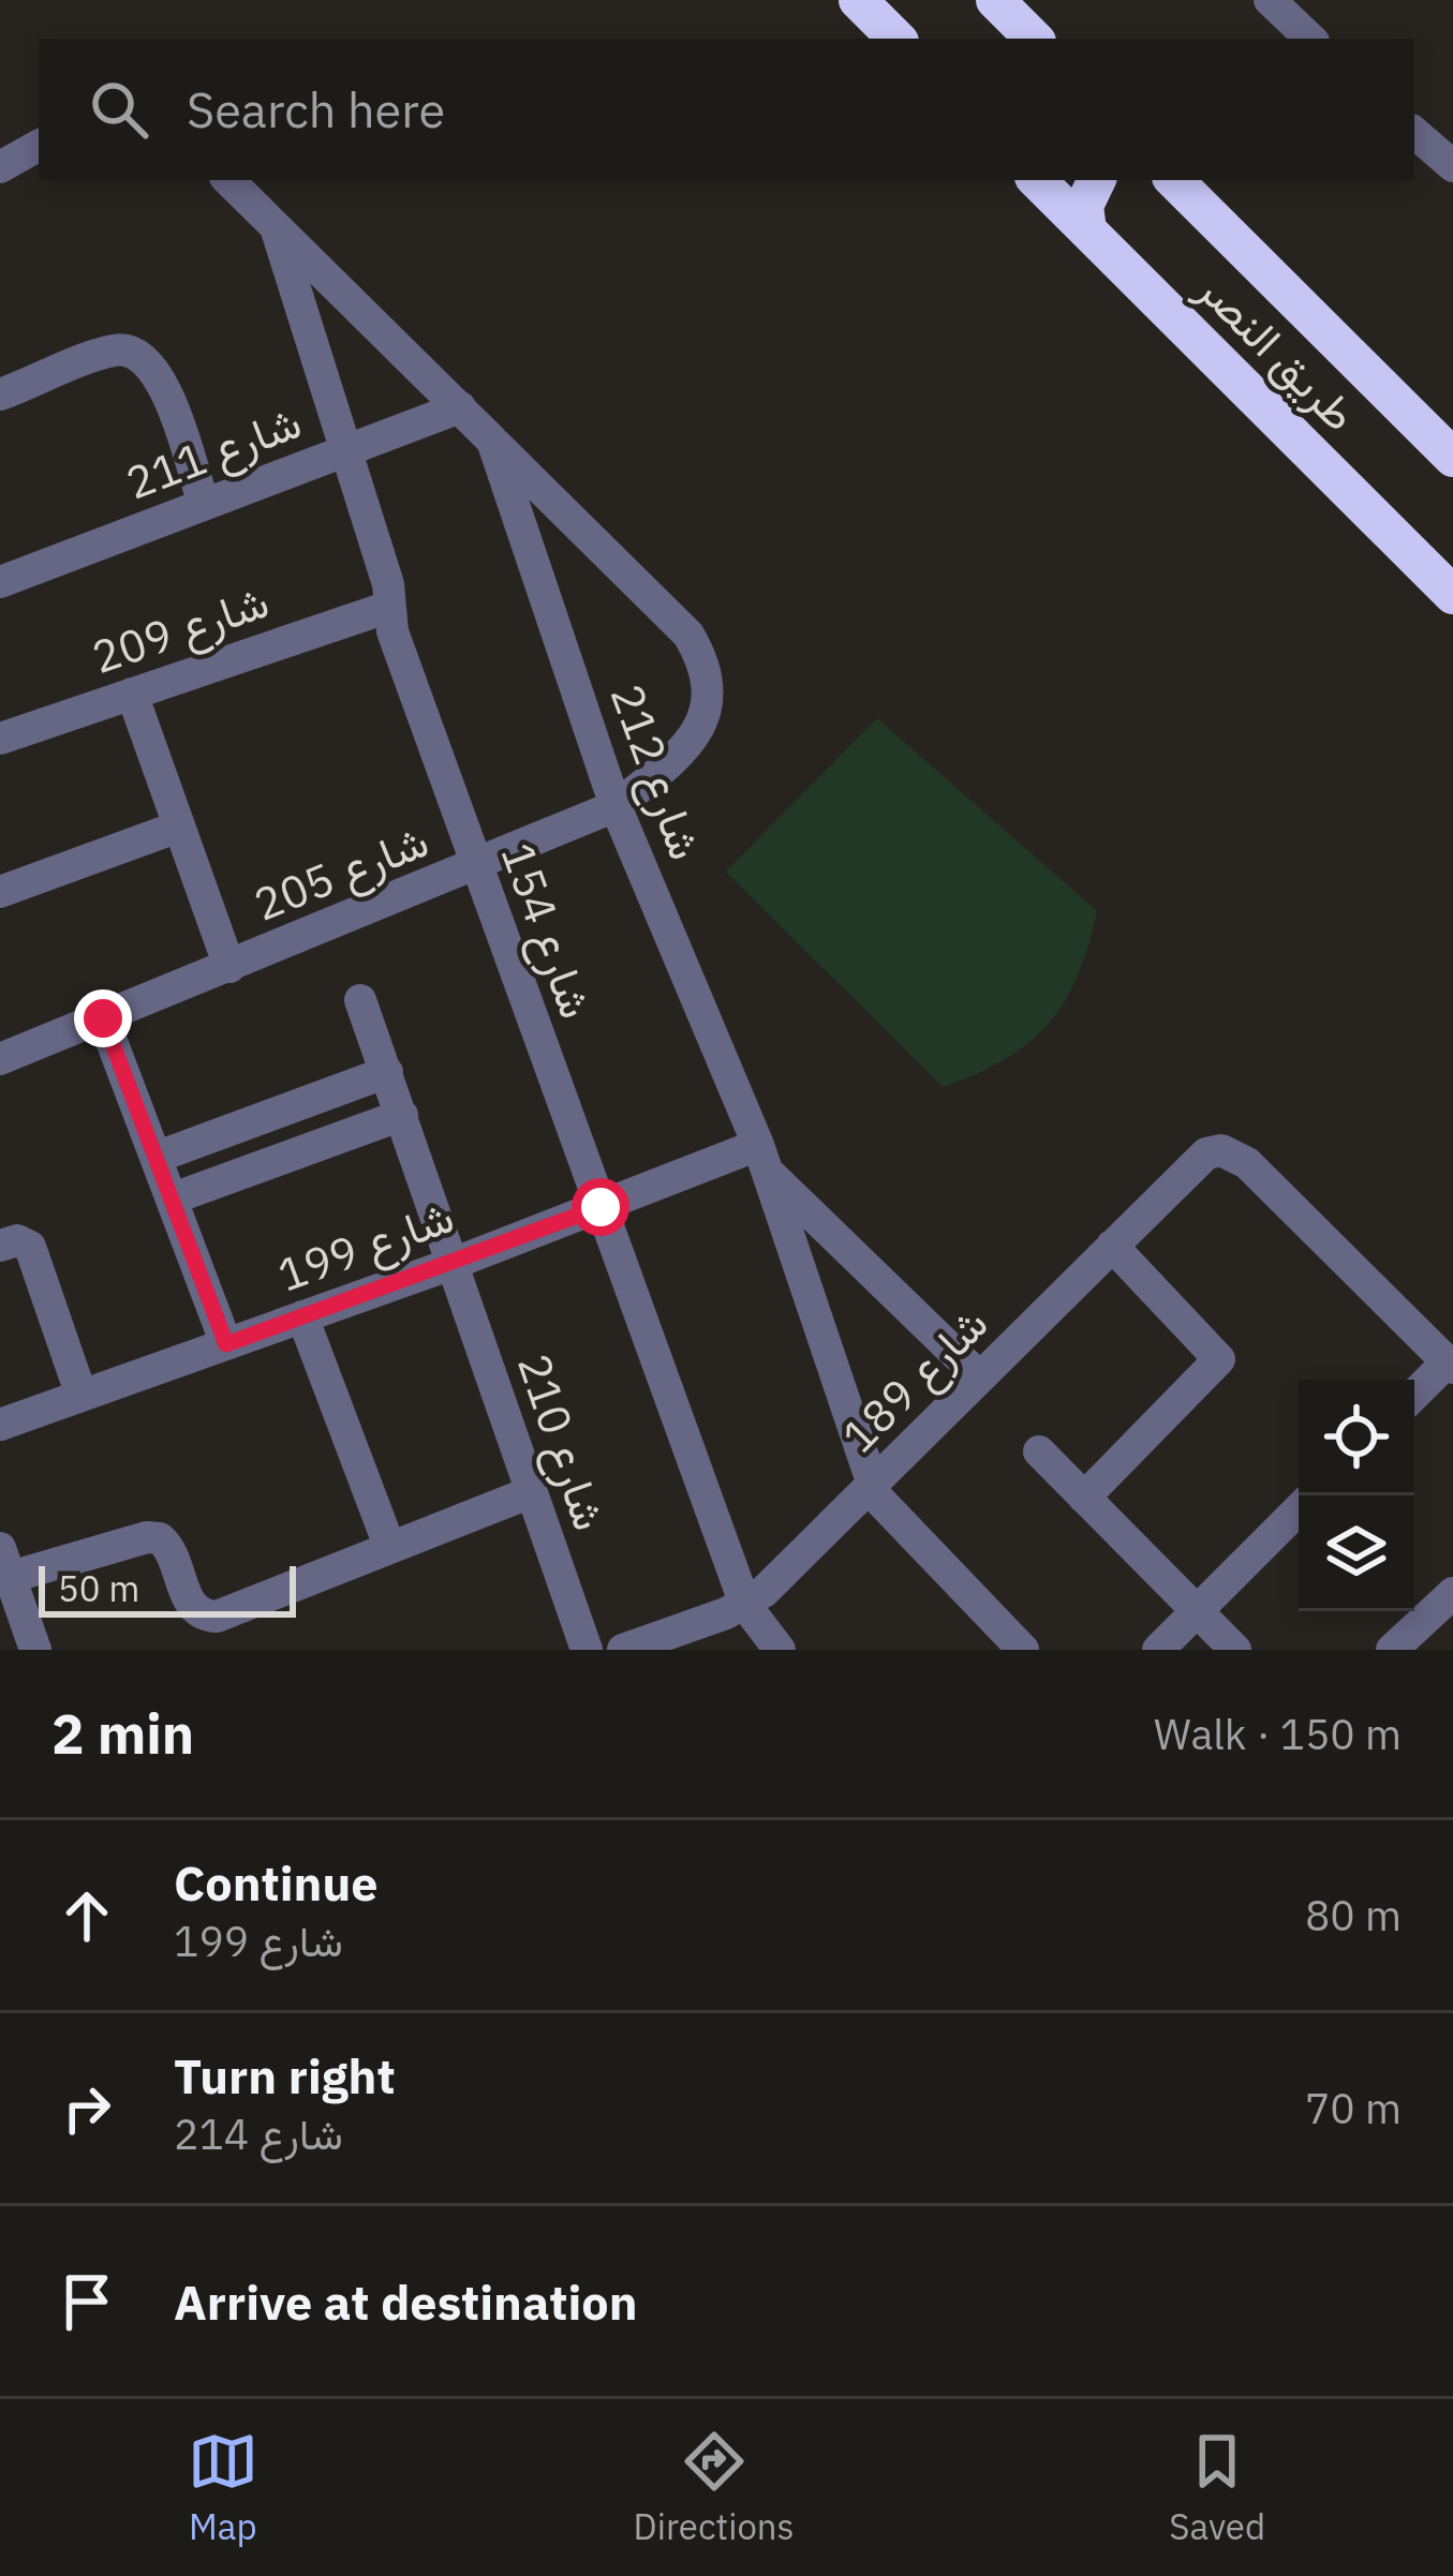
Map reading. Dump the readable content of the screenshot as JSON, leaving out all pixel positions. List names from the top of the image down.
{
  "streets": {
    "highway": ["طريق النصر"],
    "street": [
      "شارع 211",
      "شارع 209",
      "شارع 212",
      "شارع 205",
      "شارع 154",
      "شارع 199",
      "شارع 189",
      "شارع 210"
    ]
  },
  "crossings": [
    ["شارع 211", "شارع 212"],
    ["شارع 211", "شارع 154"],
    ["شارع 209", "شارع 154"],
    ["شارع 212", "شارع 205"],
    ["شارع 212", "شارع 154"],
    ["شارع 212", "شارع 199"],
    ["شارع 212", "شارع 189"],
    ["شارع 205", "شارع 154"],
    ["شارع 154", "شارع 199"],
    ["شارع 154", "شارع 189"],
    ["شارع 199", "شارع 210"]
  ],
  "scale_bar": "50 m",
  "page": {
    "search": "Search here",
    "scale": "50 m",
    "heading": ["2 min", "Walk · 150 m"],
    "list": [
      ["Continue", "شارع 199", "80 m"],
      ["Turn right", "شارع 214", "70 m"],
      "Arrive at destination"
    ],
    "nav": ["Map", "Directions", "Saved"]
  }
}
